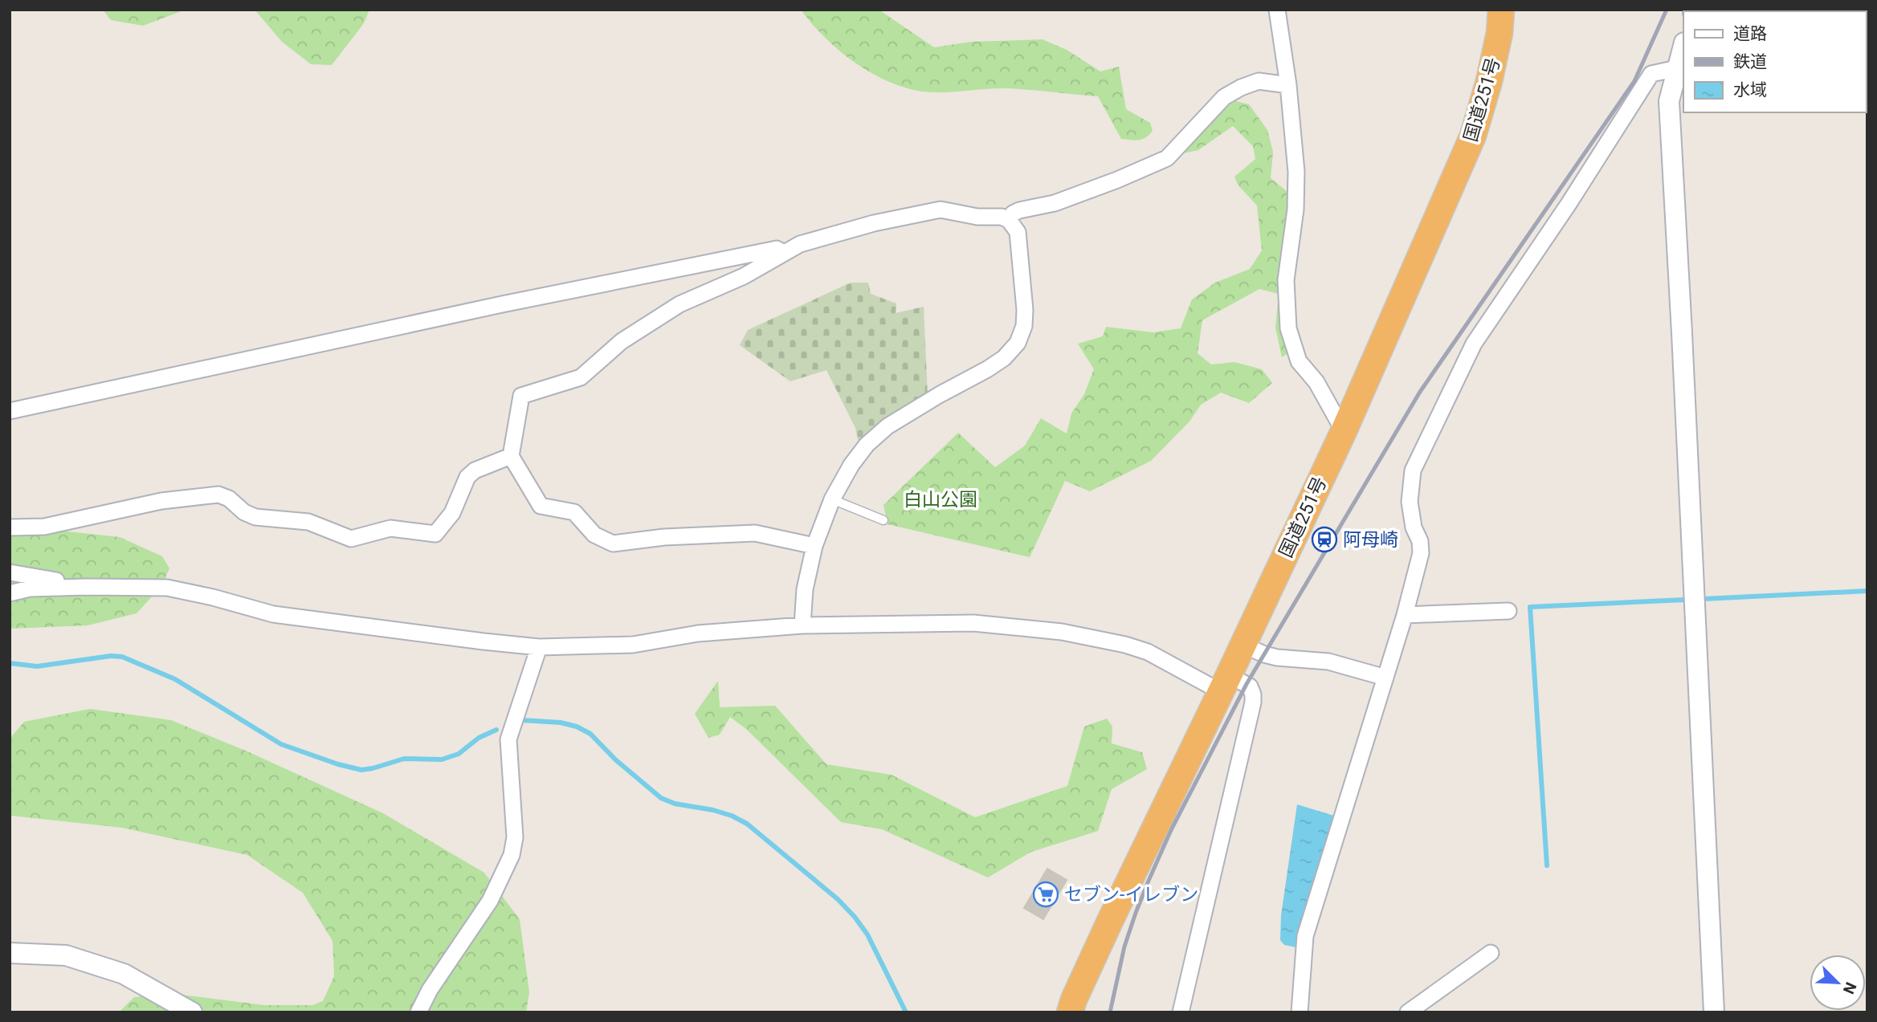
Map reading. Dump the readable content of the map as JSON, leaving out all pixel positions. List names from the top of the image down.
{
  "streets": {
    "highway": ["国道251号"]
  },
  "parks": ["白山公園"],
  "places": {
    "station": ["阿母崎"],
    "supermarket": ["セブン-イレブン"]
  },
  "legend": ["道路", "鉄道", "水域"],
  "north": "bottom right"
}
